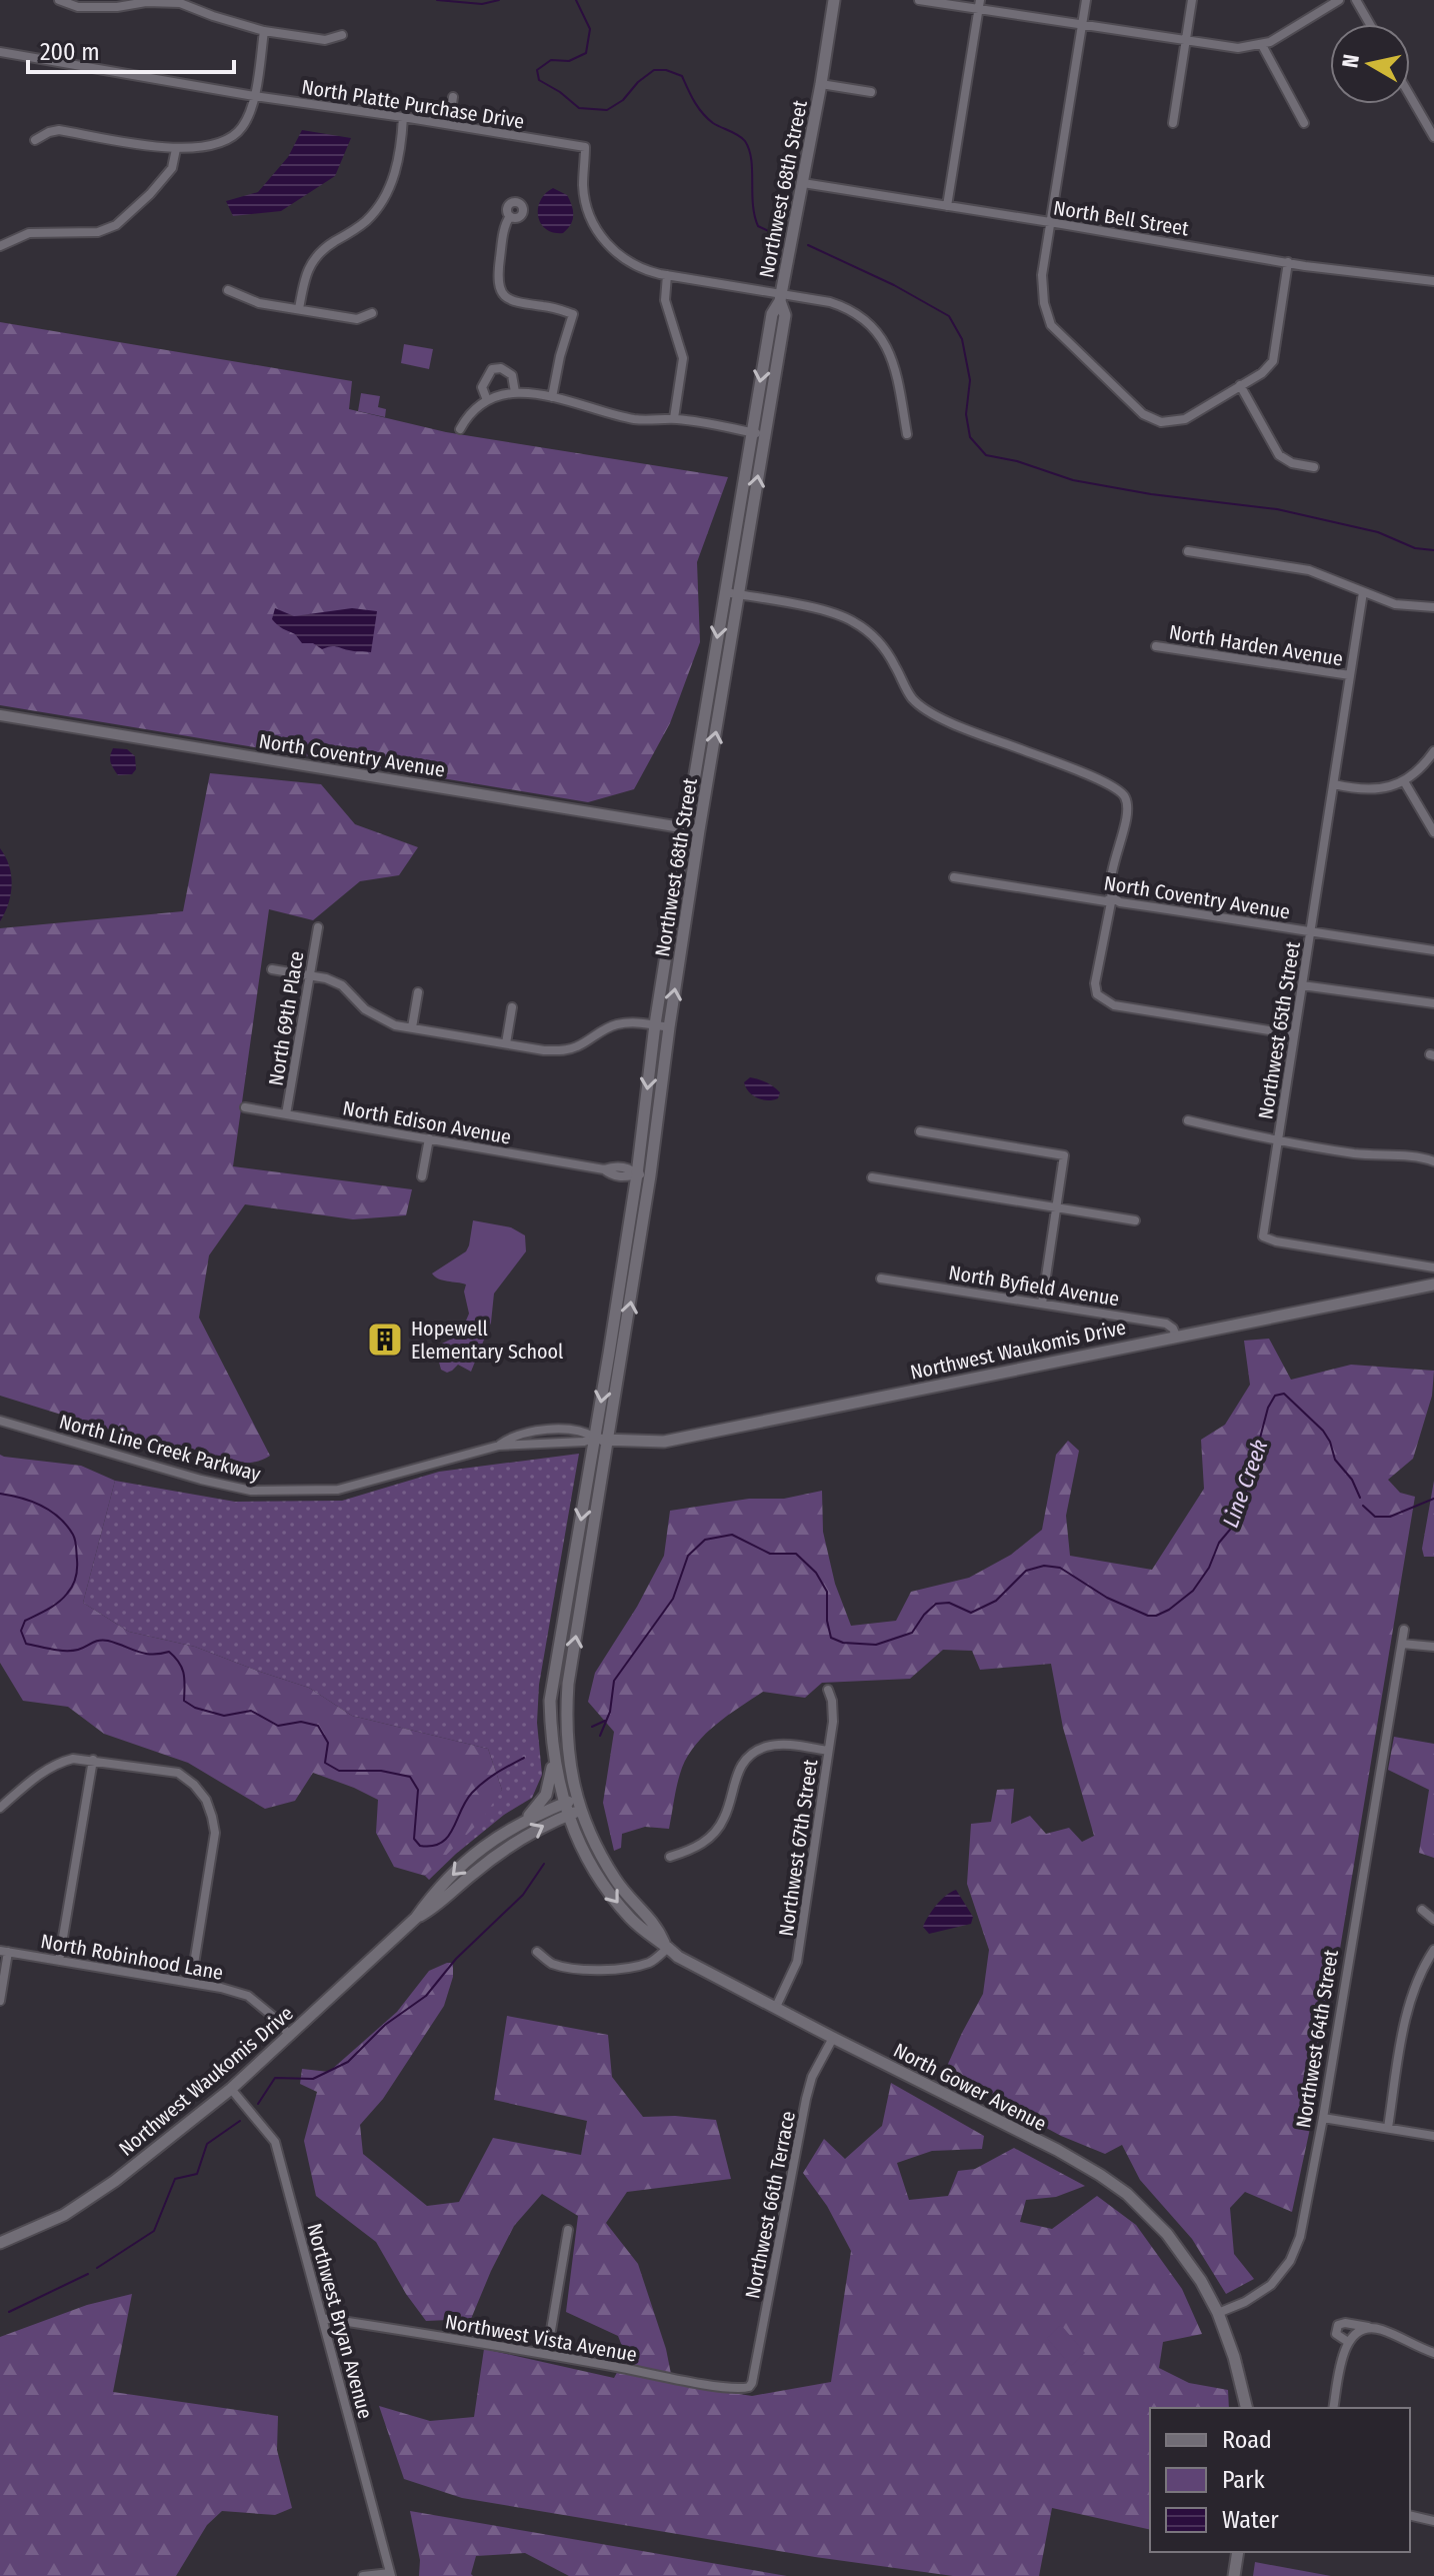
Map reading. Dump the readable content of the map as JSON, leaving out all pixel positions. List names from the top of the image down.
{
  "streets": {
    "main road": ["Northwest 68th Street", "Northwest Waukomis Drive", "North Gower Avenue"],
    "street": [
      "North Platte Purchase Drive",
      "North Bell Street",
      "North Harden Avenue",
      "North Coventry Avenue",
      "North 69th Place",
      "Northwest 65th Street",
      "North Edison Avenue",
      "North Byfield Avenue",
      "North Line Creek Parkway",
      "Northwest 67th Street",
      "North Robinhood Lane",
      "Northwest 64th Street",
      "Northwest 66th Terrace",
      "Northwest Bryan Avenue",
      "Northwest Vista Avenue"
    ]
  },
  "crossings": [
    ["Northwest 68th Street", "North Bell Street"],
    ["Northwest 68th Street", "North Coventry Avenue"],
    ["Northwest 68th Street", "North Edison Avenue"],
    ["Northwest 68th Street", "Northwest Waukomis Drive"],
    ["Northwest 68th Street", "North Line Creek Parkway"],
    ["Northwest 68th Street", "North Gower Avenue"],
    ["North Harden Avenue", "Northwest 65th Street"],
    ["North Coventry Avenue", "Northwest 65th Street"],
    ["North 69th Place", "North Edison Avenue"],
    ["North Byfield Avenue", "Northwest Waukomis Drive"],
    ["Northwest Waukomis Drive", "North Line Creek Parkway"],
    ["Northwest Waukomis Drive", "North Robinhood Lane"],
    ["Northwest Waukomis Drive", "North Gower Avenue"],
    ["Northwest Waukomis Drive", "Northwest Bryan Avenue"],
    ["North Line Creek Parkway", "North Gower Avenue"],
    ["Northwest 67th Street", "North Gower Avenue"],
    ["Northwest 64th Street", "North Gower Avenue"],
    ["North Gower Avenue", "Northwest 66th Terrace"],
    ["Northwest 66th Terrace", "Northwest Vista Avenue"],
    ["Northwest Bryan Avenue", "Northwest Vista Avenue"]
  ],
  "water": ["Line Creek"],
  "places": {
    "building": ["Hopewell Elementary School"]
  },
  "legend": ["Road", "Park", "Water"],
  "scale_bar": "200 m",
  "north": "left"
}
